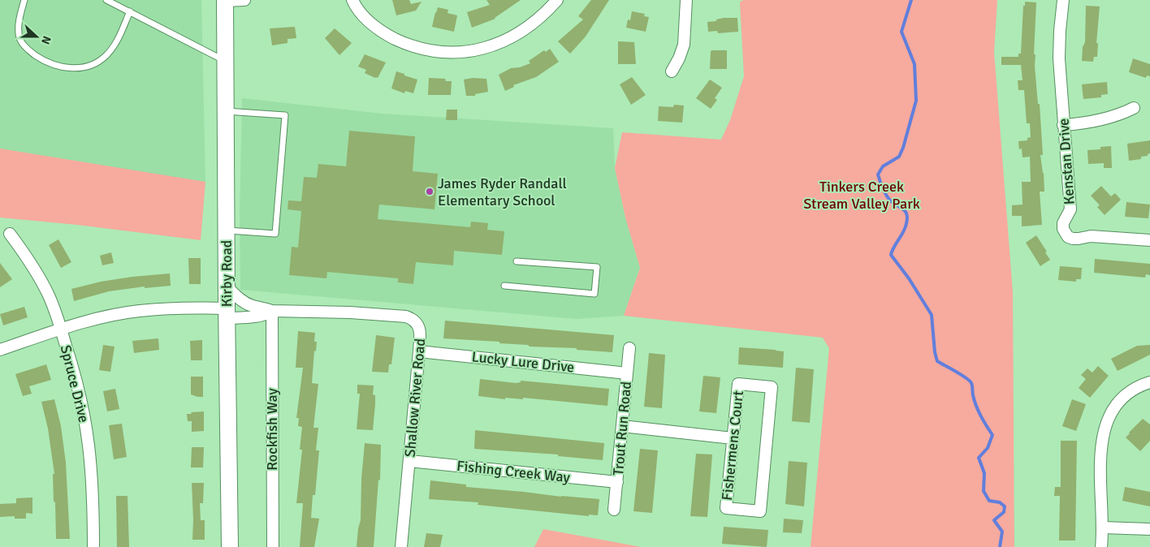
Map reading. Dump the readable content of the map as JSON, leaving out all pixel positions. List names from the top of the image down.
{
  "streets": {
    "main road": ["Kirby Road"],
    "street": [
      "Kenstan Drive",
      "Lucky Lure Drive",
      "Spruce Drive",
      "Shallow River Road",
      "Trout Run Road",
      "Rockfish Way",
      "Fishermens Court",
      "Fishing Creek Way"
    ]
  },
  "crossings": [
    ["Kirby Road", "Shallow River Road"],
    ["Lucky Lure Drive", "Shallow River Road"],
    ["Lucky Lure Drive", "Trout Run Road"],
    ["Spruce Drive", "Shallow River Road"],
    ["Shallow River Road", "Rockfish Way"],
    ["Shallow River Road", "Fishing Creek Way"],
    ["Trout Run Road", "Fishing Creek Way"]
  ],
  "parks": ["Tinkers Creek Stream Valley Park"],
  "places": ["James Ryder Randall Elementary School"],
  "north": "right"
}
